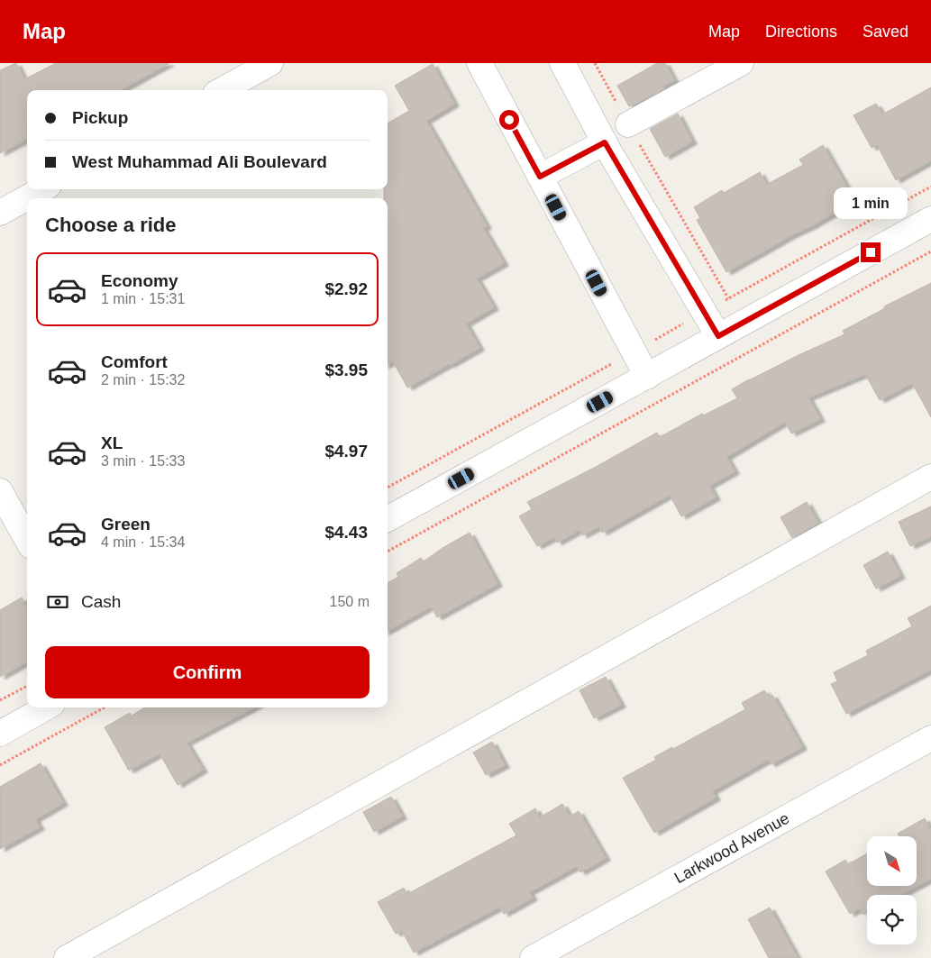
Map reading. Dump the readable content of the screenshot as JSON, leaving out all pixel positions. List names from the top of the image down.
{
  "streets": {
    "street": ["Larkwood Avenue"]
  },
  "north": "bottom right",
  "page": {
    "header": "Map",
    "nav": ["Map", "Directions", "Saved"],
    "banner": ["Pickup", "West Muhammad Ali Boulevard"],
    "bubble": "1 min",
    "heading": "Choose a ride",
    "list": [
      {
        "name": "Economy",
        "note": "1 min · 15:31",
        "value": "$2.92"
      },
      {
        "name": "Comfort",
        "note": "2 min · 15:32",
        "value": "$3.95"
      },
      {
        "name": "XL",
        "note": "3 min · 15:33",
        "value": "$4.97"
      },
      {
        "name": "Green",
        "note": "4 min · 15:34",
        "value": "$4.43"
      }
    ],
    "pay": ["Cash", "150 m"],
    "buttons": "Confirm"
  }
}
